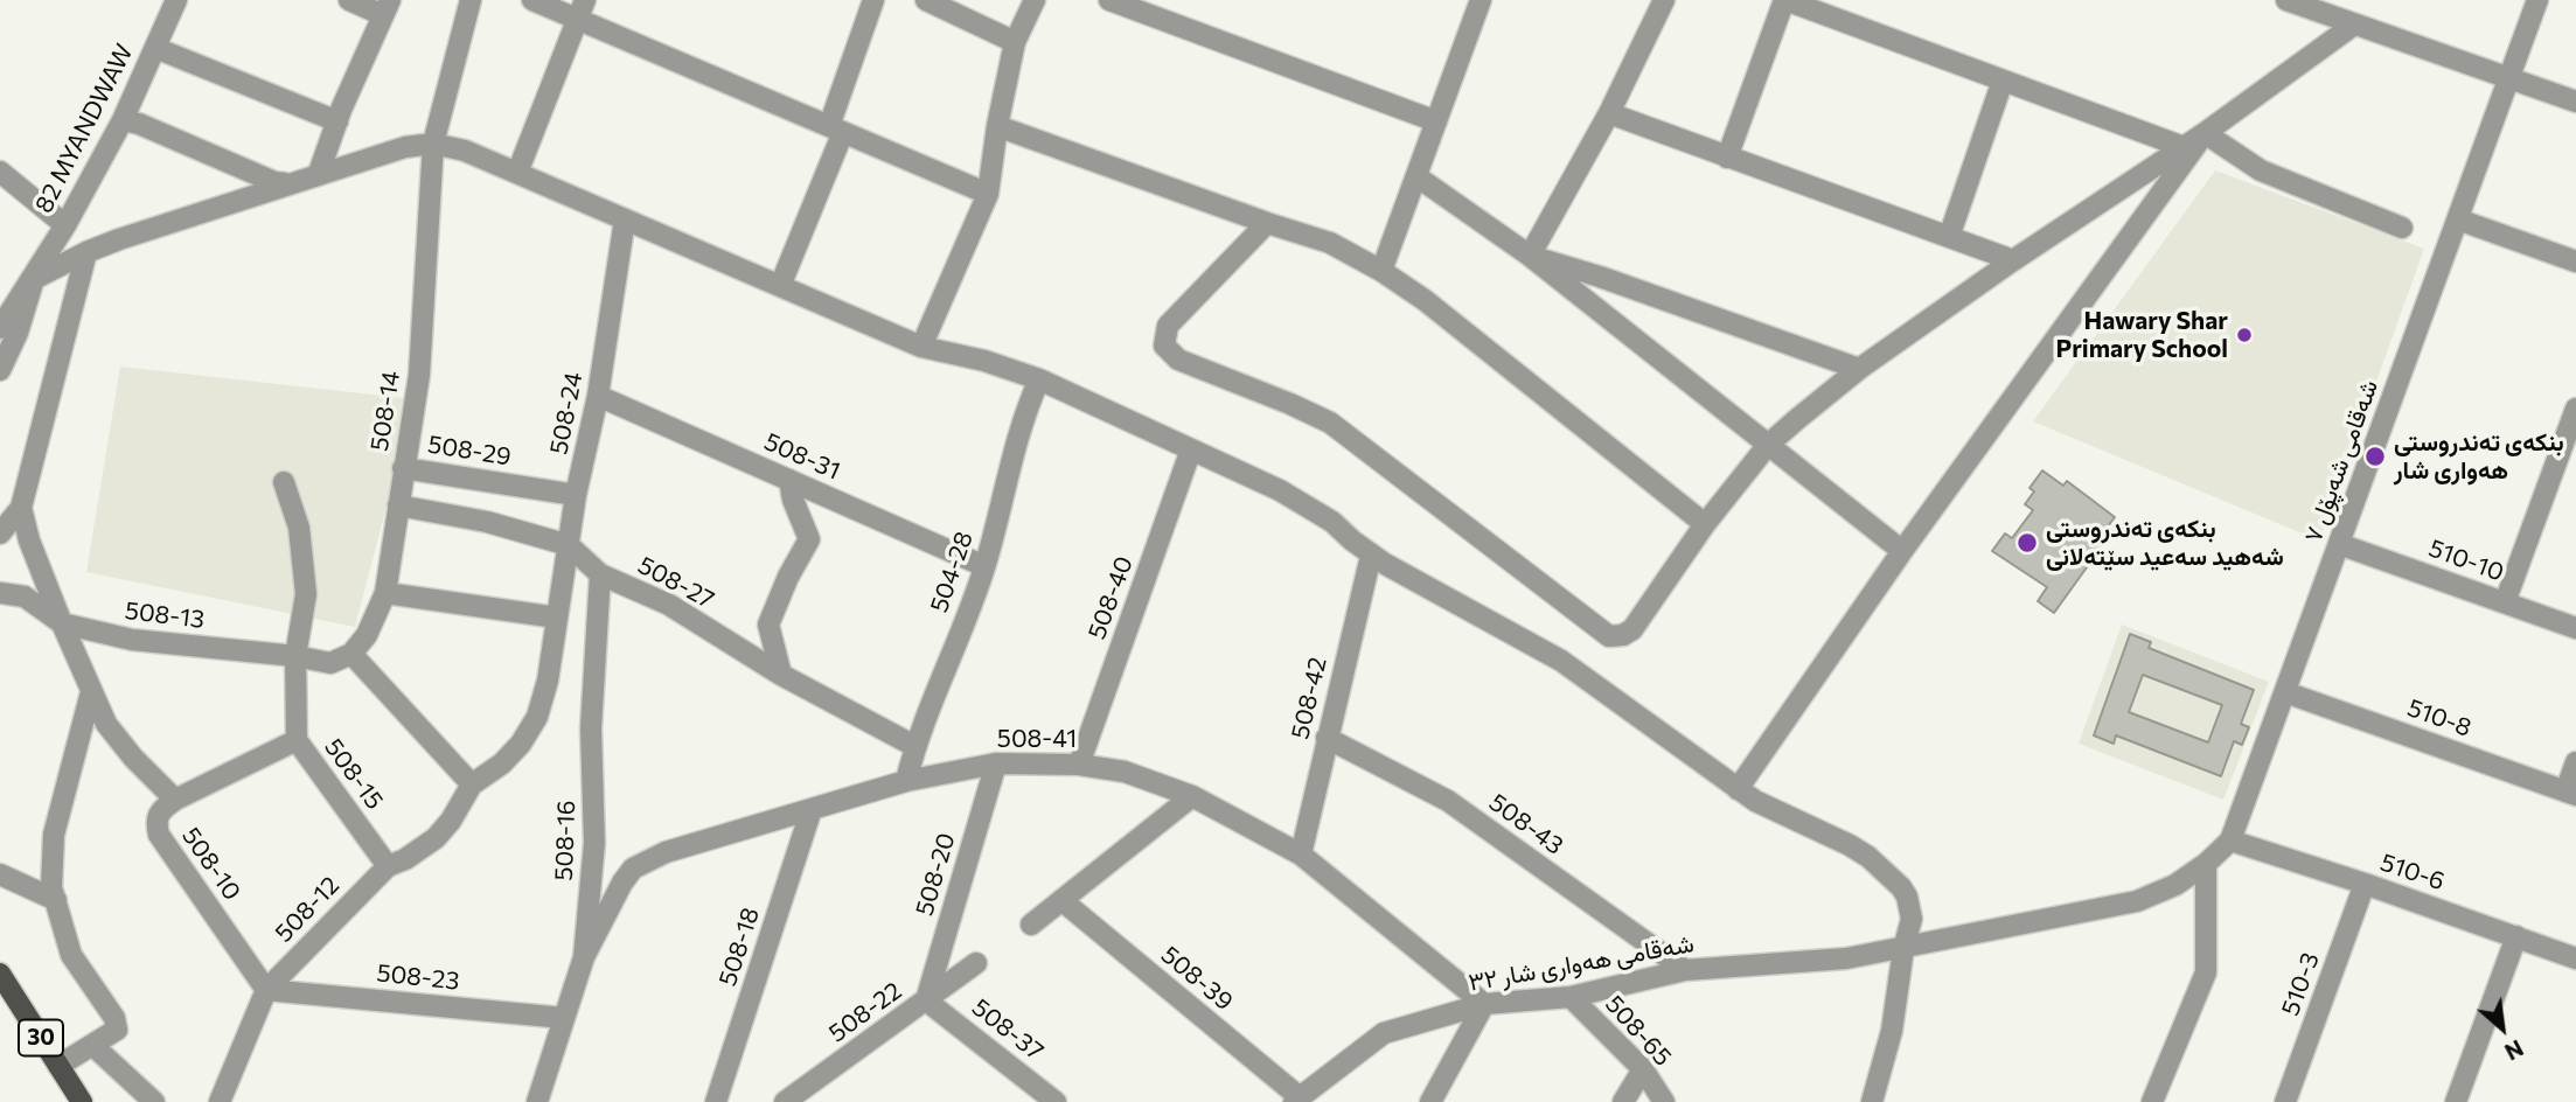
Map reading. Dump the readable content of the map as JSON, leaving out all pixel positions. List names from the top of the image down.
{
  "streets": {
    "main road": ["30"],
    "street": [
      "82 MYANDWAW",
      "508-14",
      "508-24",
      "508-29",
      "508-31",
      "شەقامی شەپۆل ٧",
      "510-10",
      "504-28",
      "508-27",
      "508-40",
      "508-13",
      "508-42",
      "510-8",
      "508-41",
      "508-15",
      "508-43",
      "508-16",
      "508-10",
      "510-6",
      "508-20",
      "508-12",
      "508-18",
      "شەقامی هەواری شار ٣٢",
      "508-23",
      "508-39",
      "510-3",
      "508-22",
      "508-37",
      "508-65"
    ]
  },
  "crossings": [
    ["508-14", "508-29"],
    ["508-14", "508-27"],
    ["508-14", "508-13"],
    ["508-24", "508-29"],
    ["508-24", "508-31"],
    ["508-24", "508-27"],
    ["508-24", "508-12"],
    ["508-31", "504-28"],
    ["شەقامی شەپۆل ٧", "510-10"],
    ["شەقامی شەپۆل ٧", "510-8"],
    ["شەقامی شەپۆل ٧", "510-6"],
    ["شەقامی شەپۆل ٧", "شەقامی هەواری شار ٣٢"],
    ["504-28", "508-27"],
    ["504-28", "508-41"],
    ["508-27", "508-16"],
    ["508-40", "508-41"],
    ["508-13", "508-15"],
    ["508-42", "508-41"],
    ["508-42", "508-43"],
    ["508-41", "508-16"],
    ["508-41", "508-20"],
    ["508-41", "508-18"],
    ["508-41", "شەقامی هەواری شار ٣٢"],
    ["508-15", "508-10"],
    ["508-15", "508-12"],
    ["508-43", "شەقامی هەواری شار ٣٢"],
    ["508-16", "508-23"],
    ["508-10", "508-12"],
    ["508-10", "508-23"],
    ["510-6", "510-3"],
    ["508-20", "508-22"],
    ["508-20", "508-37"],
    ["508-12", "508-23"],
    ["شەقامی هەواری شار ٣٢", "508-39"],
    ["شەقامی هەواری شار ٣٢", "508-65"],
    ["508-22", "508-37"]
  ],
  "places": ["Hawary Shar Primary School", "بنکەی تەندروستی هەواری شار", "بنکەی تەندروستی شەهید سەعید سێتەلانی"],
  "north": "bottom right"
}
